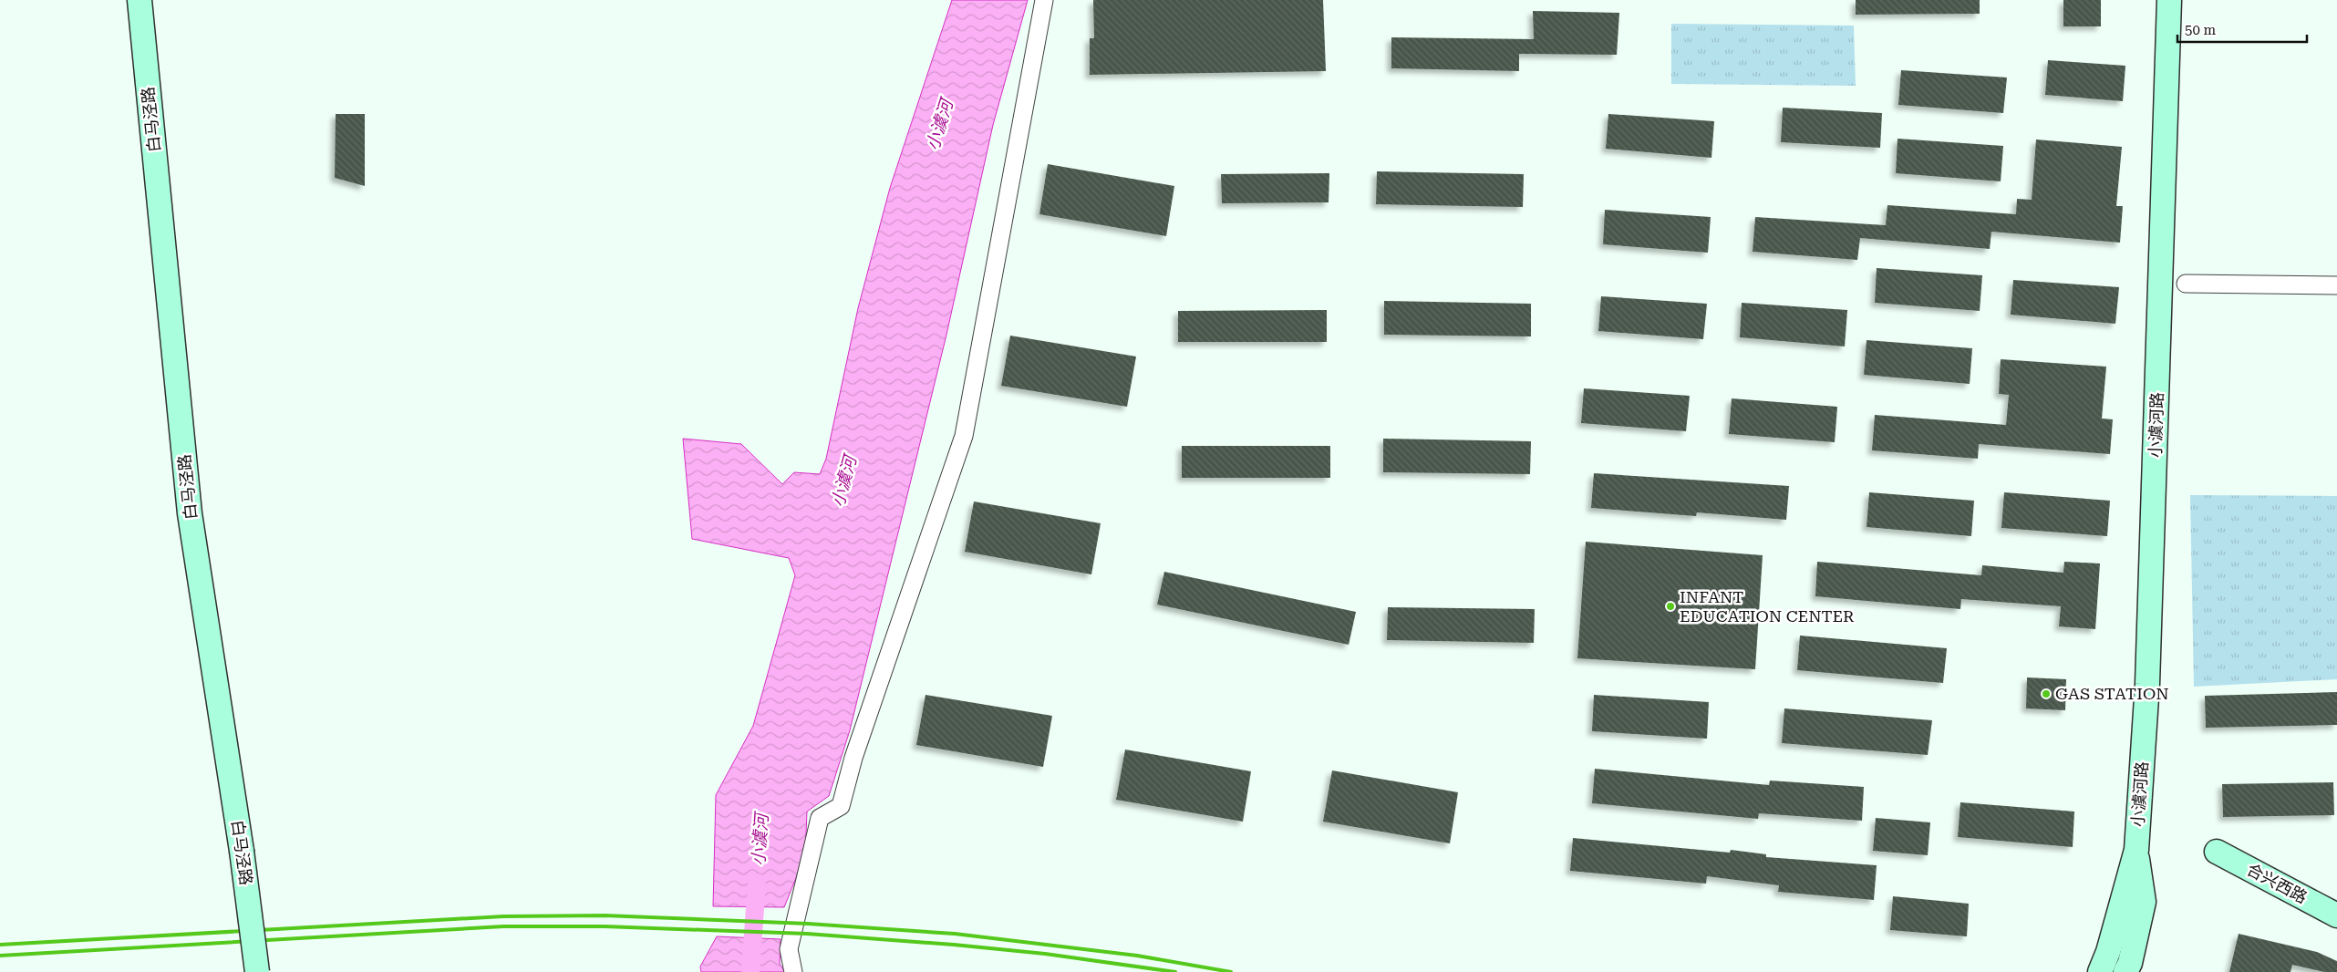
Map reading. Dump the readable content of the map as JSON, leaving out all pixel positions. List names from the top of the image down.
{
  "streets": {
    "main road": ["白马泾路", "小澞河路", "合兴西路"]
  },
  "water": ["小澞河"],
  "places": ["INFANT EDUCATION CENTER", "GAS STATION"],
  "scale_bar": "50 m"
}
